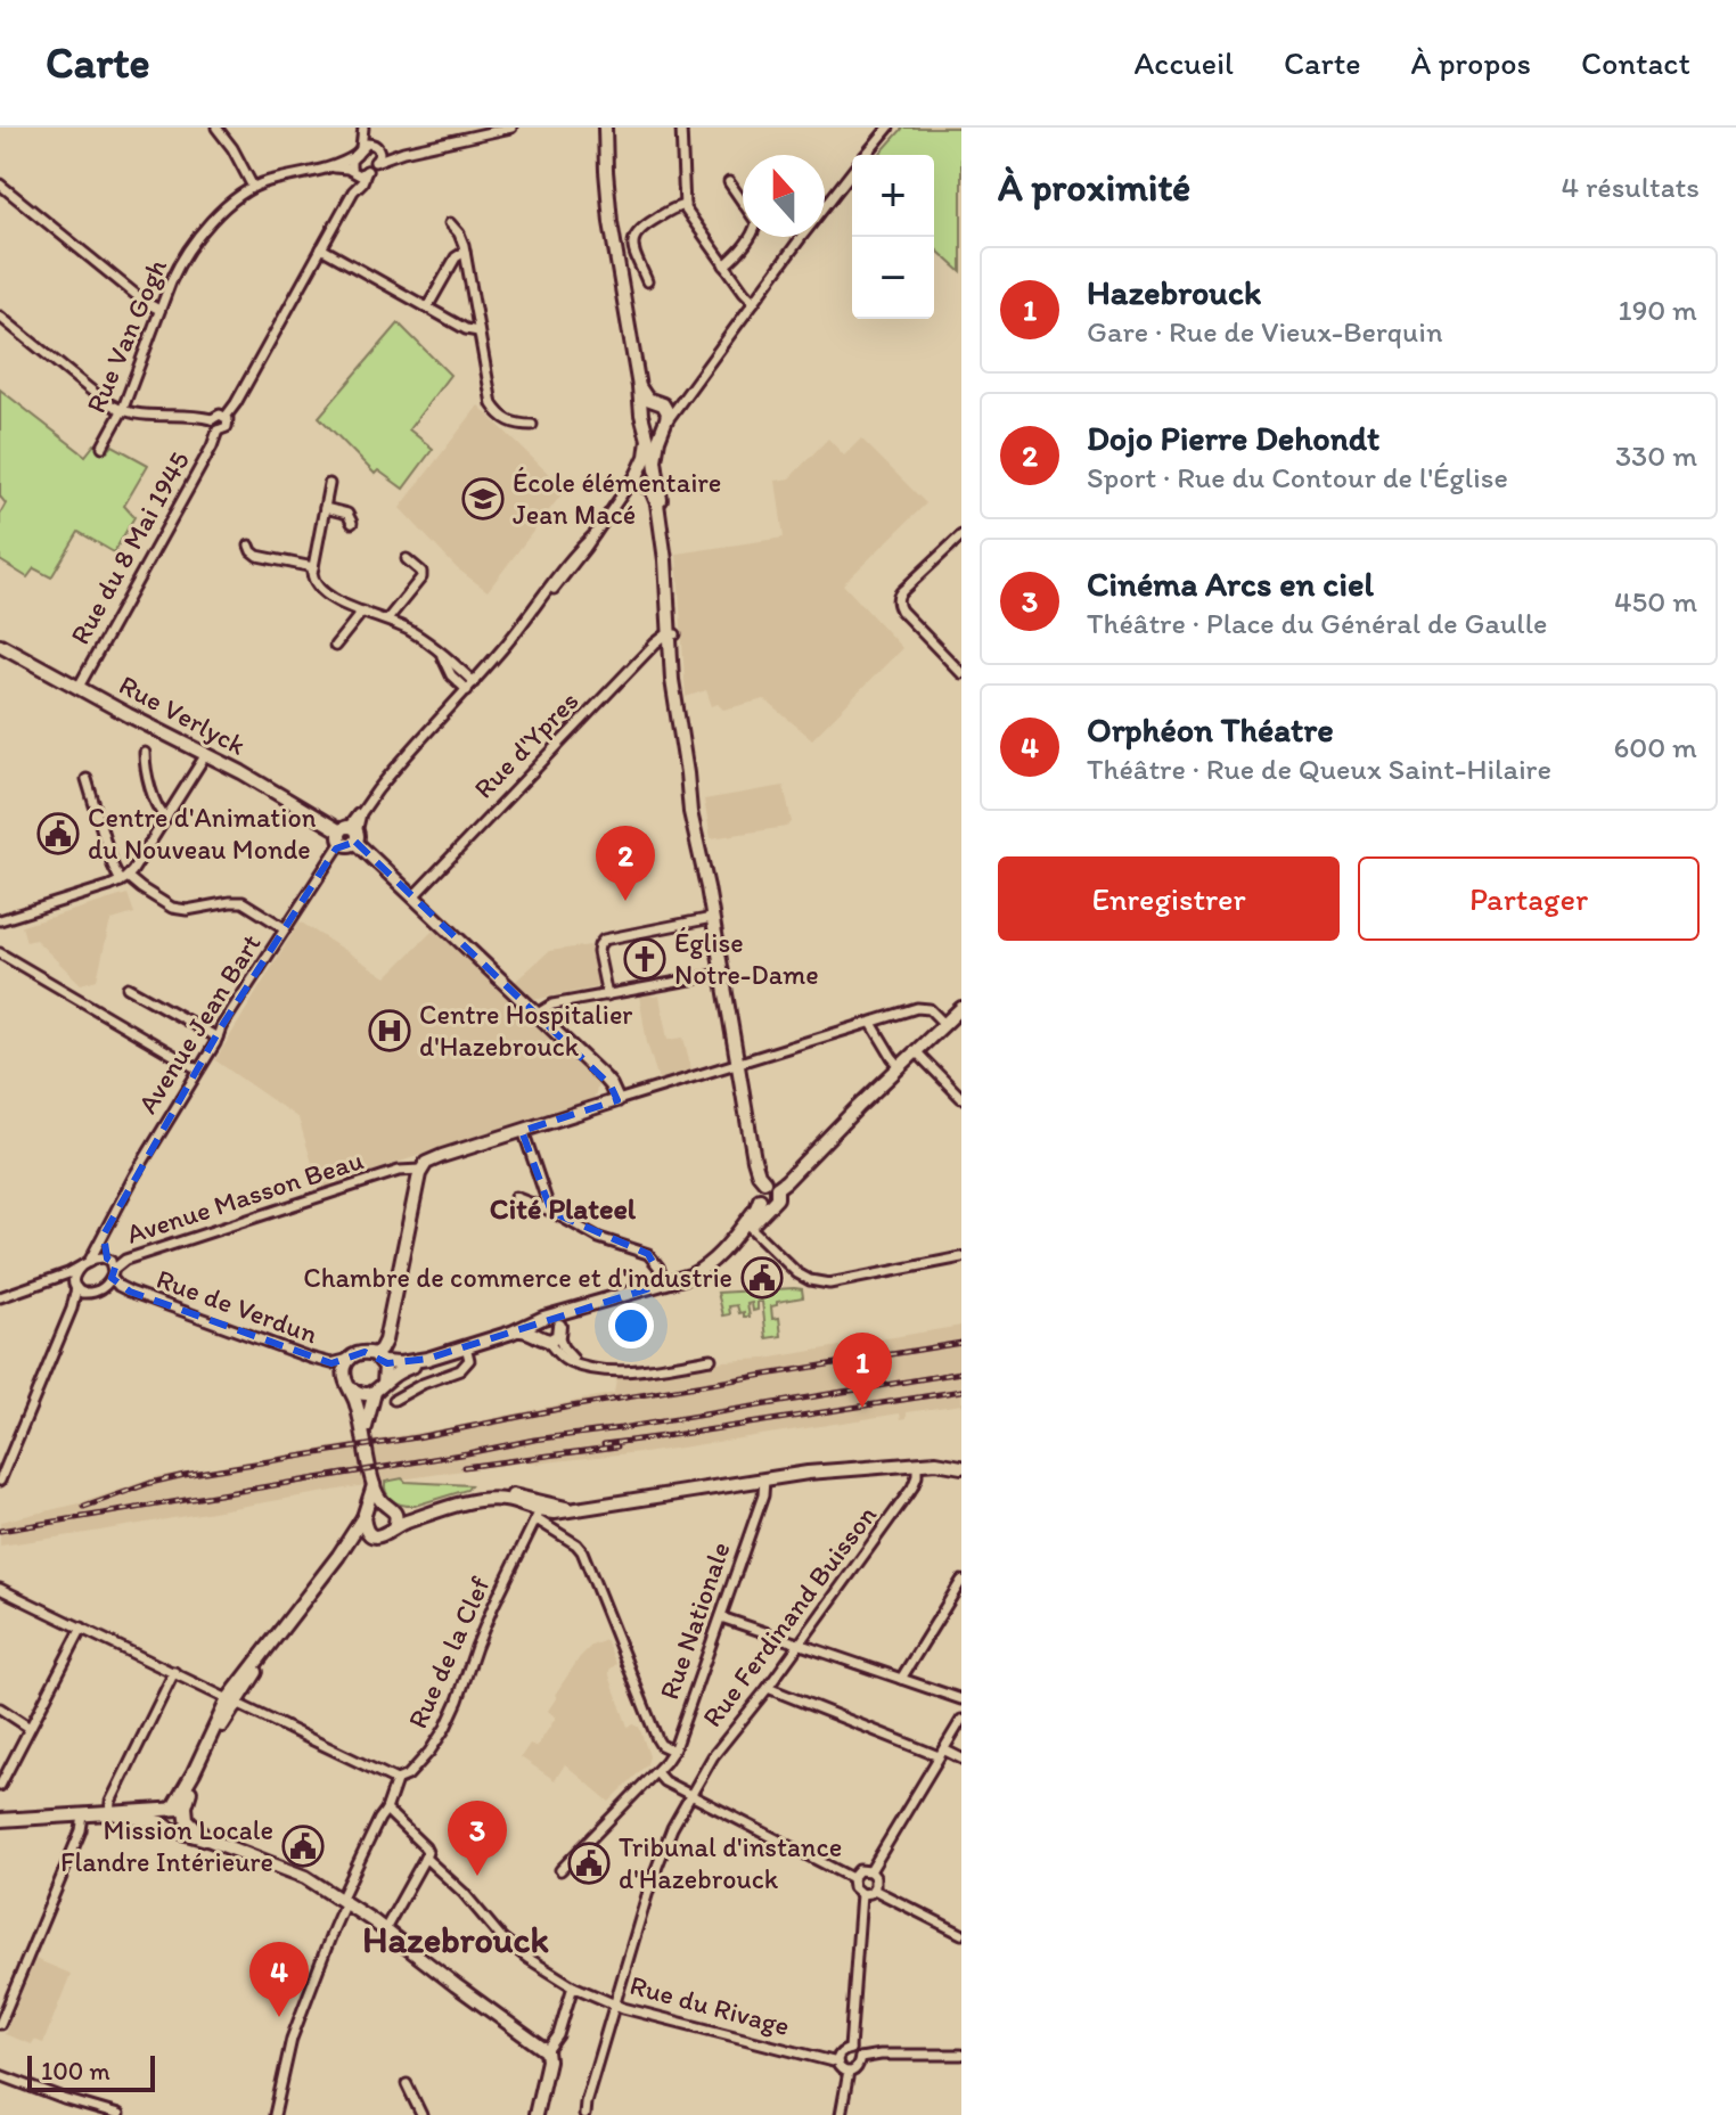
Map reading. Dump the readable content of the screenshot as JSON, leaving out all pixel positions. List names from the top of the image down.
{
  "streets": {
    "main road": ["Rue Verlyck", "Avenue Masson Beau"],
    "street": [
      "Rue Van Gogh",
      "Rue du 8 Mai 1945",
      "Rue d'Ypres",
      "Avenue Jean Bart",
      "Rue de Verdun",
      "Rue Ferdinand Buisson",
      "Rue Nationale",
      "Rue de la Clef",
      "Rue du Rivage"
    ]
  },
  "crossings": [
    ["Rue du 8 Mai 1945", "Rue Verlyck"],
    ["Rue Verlyck", "Rue d'Ypres"],
    ["Rue Verlyck", "Avenue Jean Bart"],
    ["Rue Verlyck", "Avenue Masson Beau"],
    ["Avenue Jean Bart", "Avenue Masson Beau"],
    ["Avenue Jean Bart", "Rue de Verdun"],
    ["Avenue Masson Beau", "Rue de Verdun"],
    ["Rue Ferdinand Buisson", "Rue du Rivage"],
    ["Rue de la Clef", "Rue du Rivage"]
  ],
  "districts": ["Cité Plateel", "Hazebrouck"],
  "places": {
    "school or university": ["École élémentaire Jean Macé"],
    "public building": [
      "Centre d'Animation du Nouveau Monde",
      "Chambre de commerce et d'industrie",
      "Mission Locale Flandre Intérieure",
      "Tribunal d'instance d'Hazebrouck"
    ],
    "church": ["Église Notre-Dame"],
    "hospital": ["Centre Hospitalier d'Hazebrouck"]
  },
  "scale_bar": "100 m",
  "north": "top",
  "page": {
    "header": "Carte",
    "nav": [
      "Accueil",
      "Carte",
      "À propos",
      "Contact"
    ],
    "heading": ["À proximité", "4 résultats"],
    "map_buttons": ["+", "−"],
    "list": [
      {
        "mark": "1",
        "name": "Hazebrouck",
        "note": "Gare · Rue de Vieux-Berquin",
        "value": "190 m"
      },
      {
        "mark": "2",
        "name": "Dojo Pierre Dehondt",
        "note": "Sport · Rue du Contour de l'Église",
        "value": "330 m"
      },
      {
        "mark": "3",
        "name": "Cinéma Arcs en ciel",
        "note": "Théâtre · Place du Général de Gaulle",
        "value": "450 m"
      },
      {
        "mark": "4",
        "name": "Orphéon Théatre",
        "note": "Théâtre · Rue de Queux Saint-Hilaire",
        "value": "600 m"
      }
    ],
    "pins": [
      "2",
      "1",
      "3",
      "4"
    ],
    "buttons": ["Enregistrer", "Partager"],
    "scale": "100 m"
  }
}
